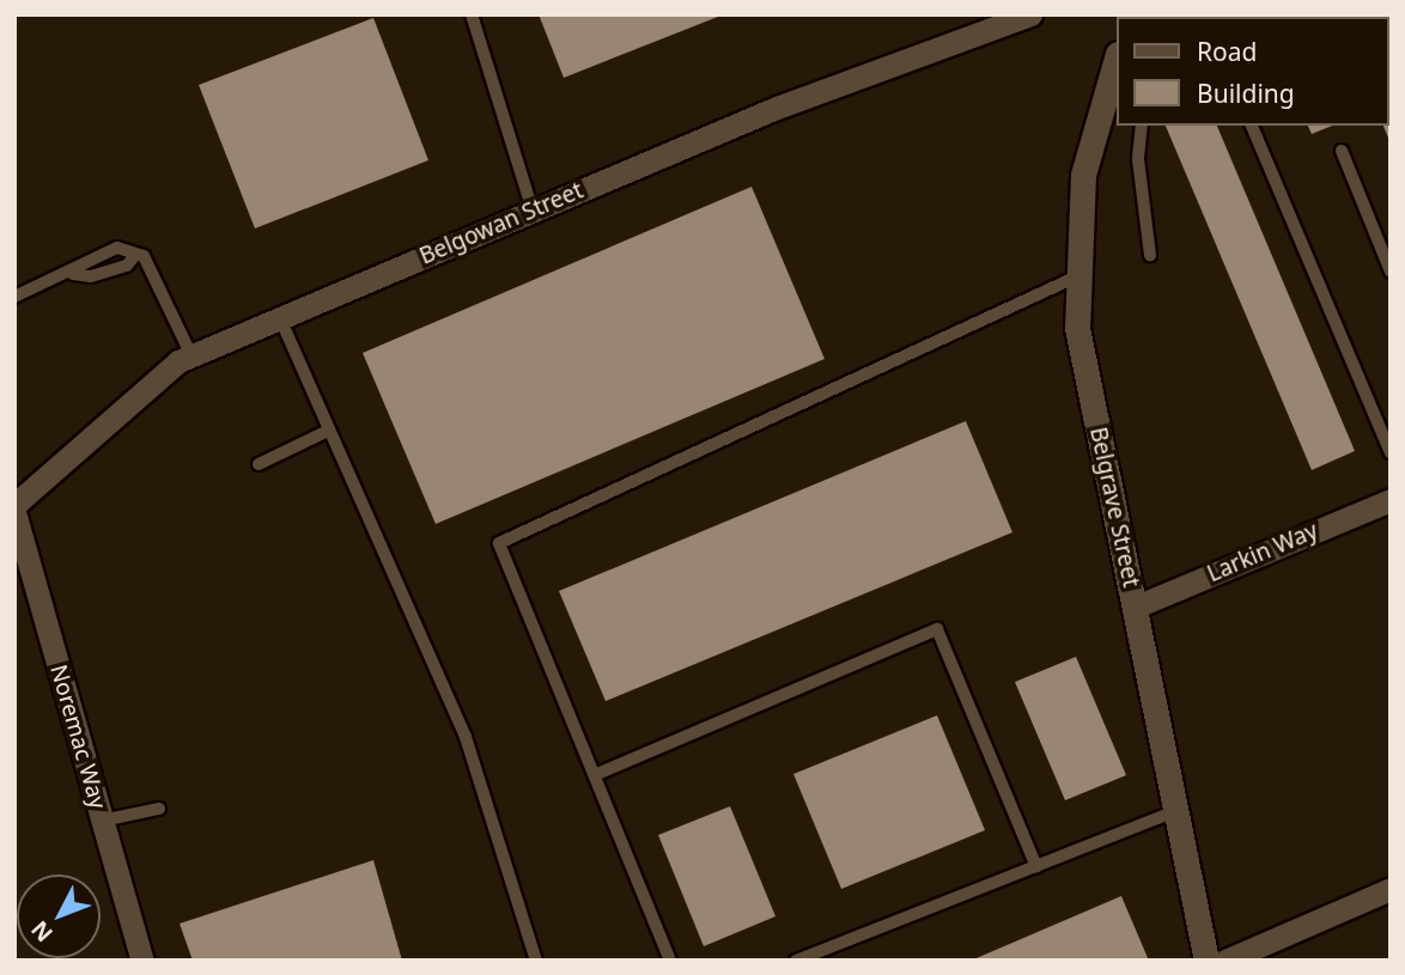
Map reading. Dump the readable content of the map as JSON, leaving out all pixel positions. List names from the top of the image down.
{
  "streets": {
    "street": [
      "Belgowan Street",
      "Belgrave Street",
      "Larkin Way",
      "Noremac Way"
    ]
  },
  "crossings": [
    ["Belgrave Street", "Larkin Way"]
  ],
  "legend": ["Road", "Building"],
  "north": "bottom left"
}
